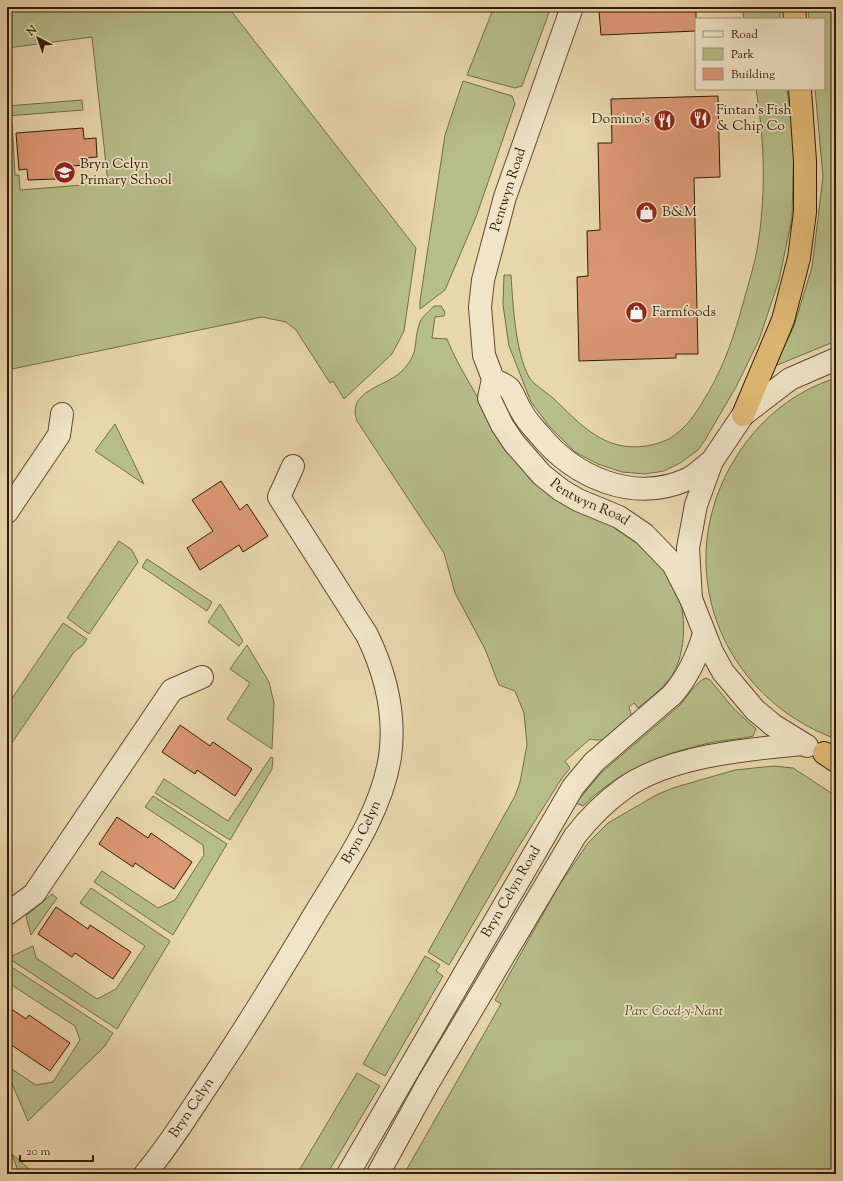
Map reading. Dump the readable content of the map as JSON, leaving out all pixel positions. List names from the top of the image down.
{
  "streets": {
    "street": ["Pentwyn Road", "Bryn Celyn", "Bryn Celyn Road"]
  },
  "parks": ["Parc Coed-y-Nant"],
  "places": {
    "restaurant": ["Fintan's Fish & Chip Co", "Domino's"],
    "school or university": ["Bryn Celyn Primary School"],
    "shop": ["B&M", "Farmfoods"]
  },
  "legend": ["Road", "Park", "Building"],
  "scale_bar": "20 m",
  "north": "top left"
}
